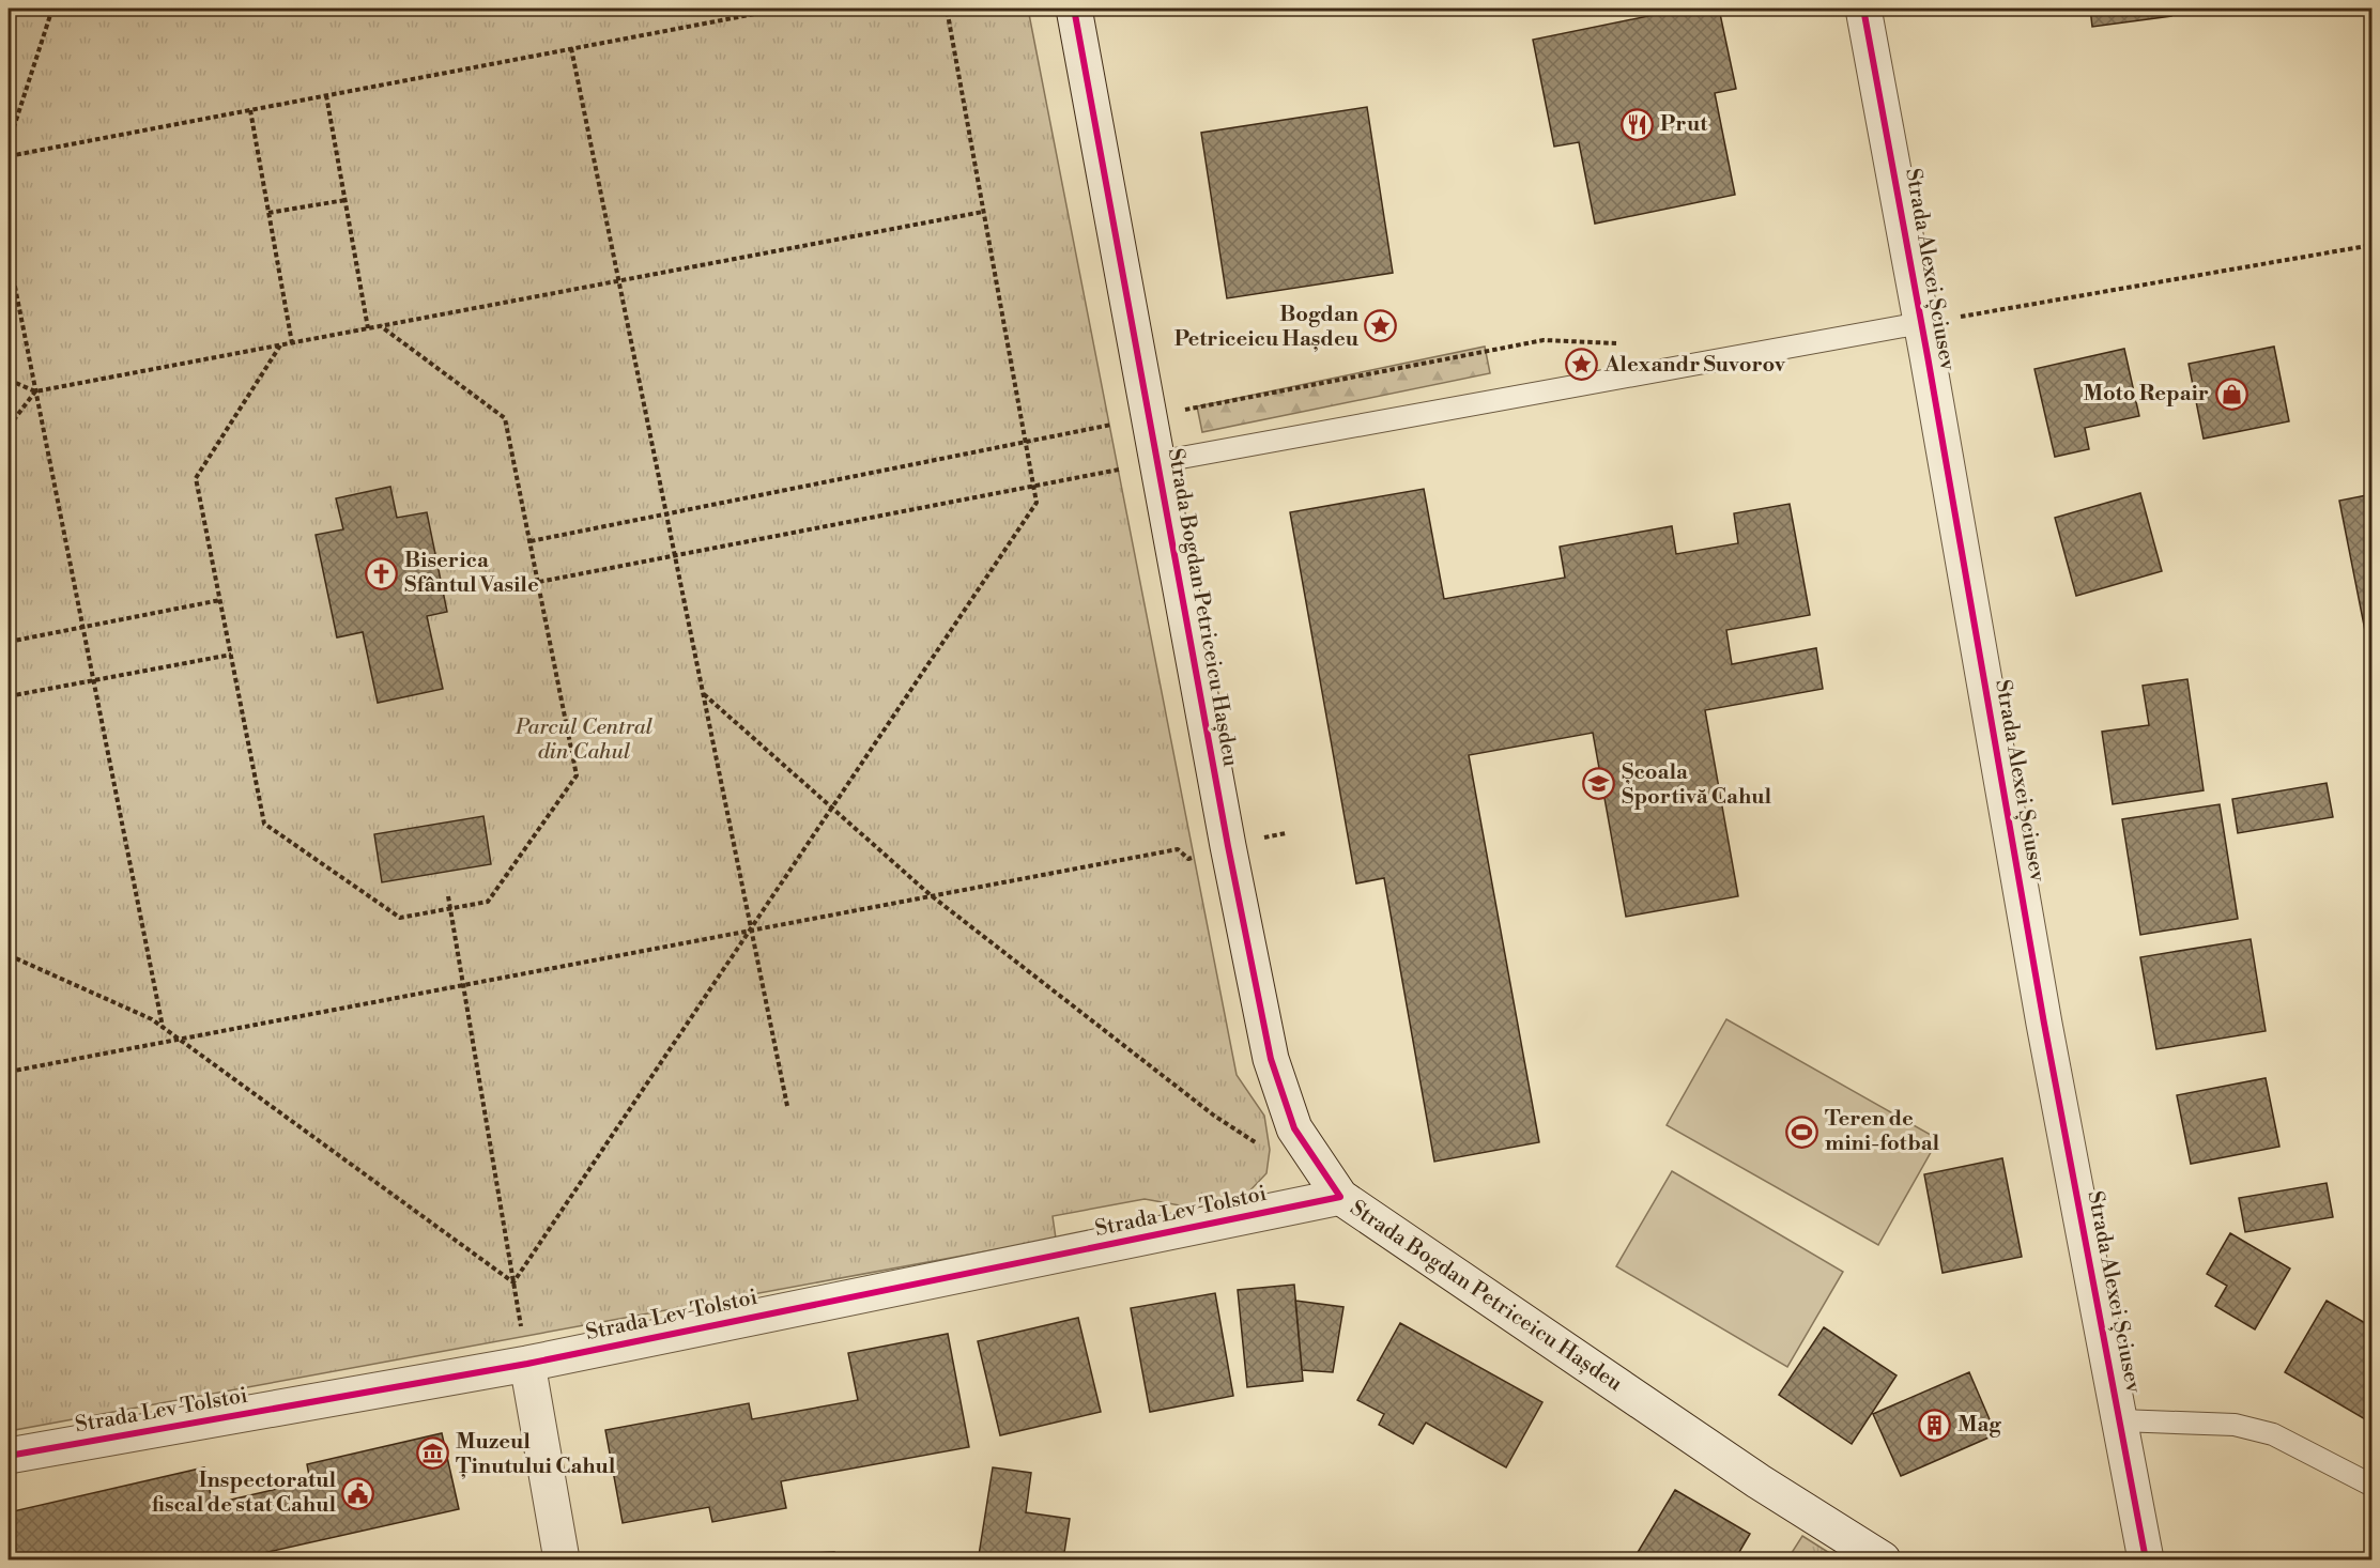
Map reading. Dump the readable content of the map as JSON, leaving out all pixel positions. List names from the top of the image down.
{
  "streets": {
    "street": ["Strada Alexei Șciusev", "Strada Bogdan Petriceicu Hașdeu", "Strada Lev Tolstoi"]
  },
  "crossings": [
    ["Strada Bogdan Petriceicu Hașdeu", "Strada Lev Tolstoi"]
  ],
  "parks": ["Parcul Central din Cahul"],
  "places": {
    "restaurant": ["Prut"],
    "place": ["Bogdan Petriceicu Hașdeu", "Alexandr Suvorov"],
    "shop": ["Moto Repair"],
    "church": ["Biserica Sfântul Vasile"],
    "school or university": ["Școala Sportivă Cahul"],
    "sports": ["Teren de mini-fotbal"],
    "building": ["Mag"],
    "museum": ["Muzeul Ținutului Cahul"],
    "public building": ["Inspectoratul fiscal de stat Cahul"]
  }
}
